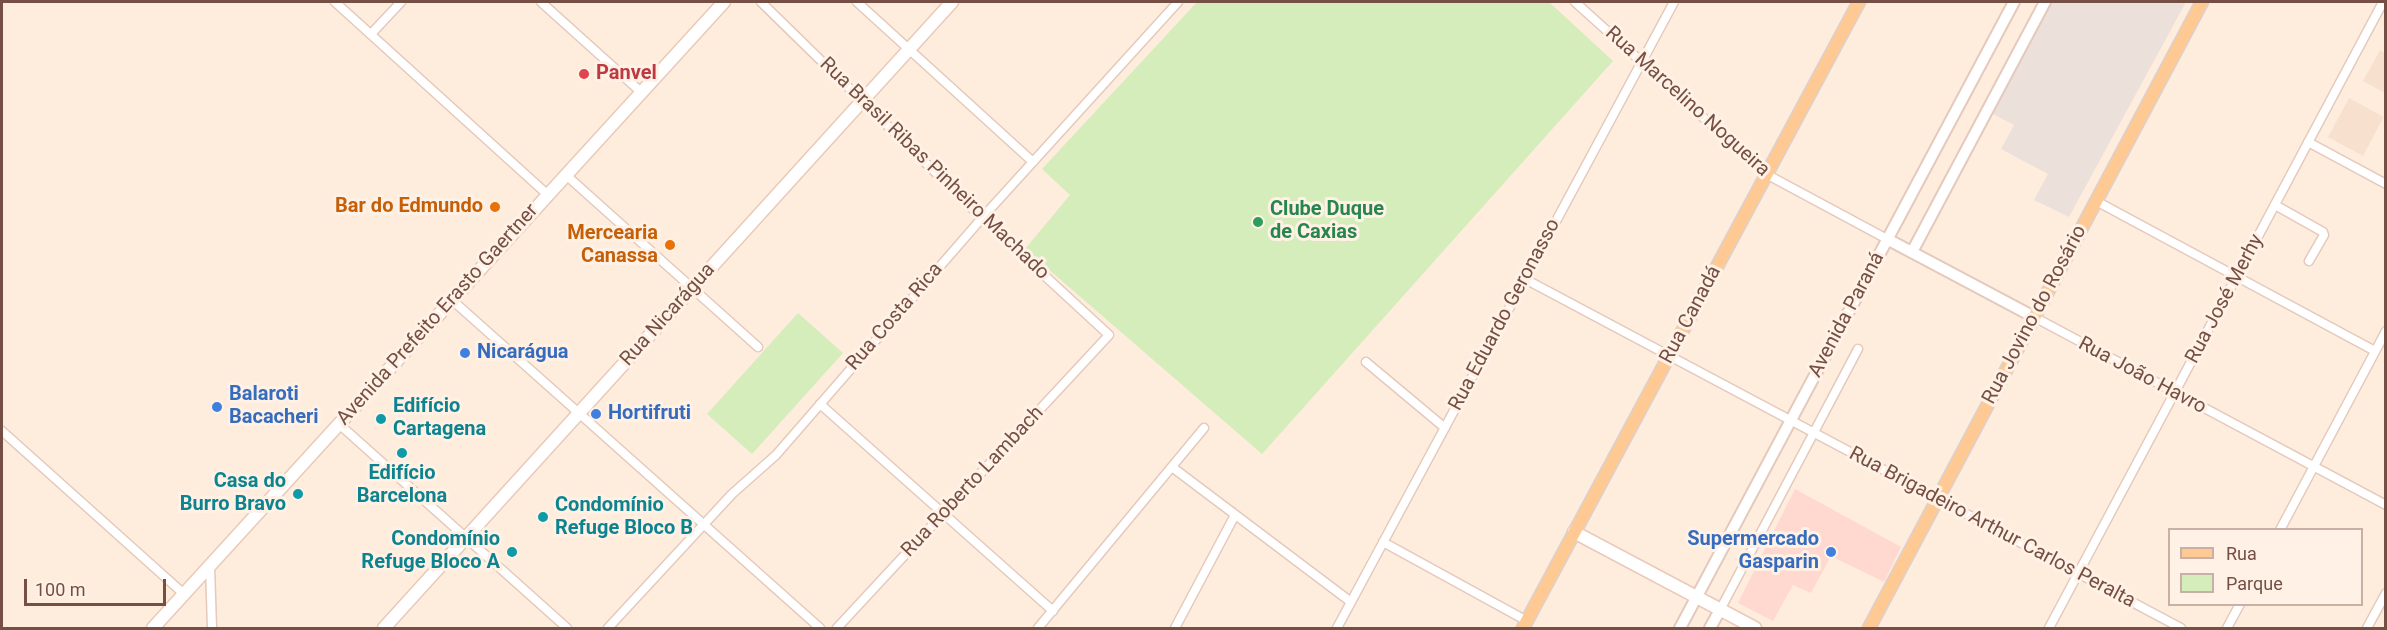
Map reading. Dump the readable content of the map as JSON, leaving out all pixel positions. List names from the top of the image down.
{
  "streets": {
    "main road": [
      "Avenida Prefeito Erasto Gaertner",
      "Rua Nicarágua",
      "Rua Canadá",
      "Rua Jovino do Rosário"
    ],
    "street": [
      "Rua Marcelino Nogueira",
      "Rua Brasil Ribas Pinheiro Machado",
      "Rua José Merhy",
      "Rua Eduardo Geronasso",
      "Avenida Paraná",
      "Rua Costa Rica",
      "Rua João Havro",
      "Rua Roberto Lambach",
      "Rua Brigadeiro Arthur Carlos Peralta"
    ]
  },
  "crossings": [
    ["Rua Marcelino Nogueira", "Rua Eduardo Geronasso"],
    ["Rua Marcelino Nogueira", "Rua Canadá"],
    ["Rua Marcelino Nogueira", "Avenida Paraná"],
    ["Rua Marcelino Nogueira", "Rua João Havro"],
    ["Rua Brasil Ribas Pinheiro Machado", "Rua Nicarágua"],
    ["Rua Brasil Ribas Pinheiro Machado", "Rua Costa Rica"],
    ["Rua Brasil Ribas Pinheiro Machado", "Rua Roberto Lambach"],
    ["Rua José Merhy", "Rua João Havro"],
    ["Rua José Merhy", "Rua Brigadeiro Arthur Carlos Peralta"],
    ["Rua Eduardo Geronasso", "Rua Brigadeiro Arthur Carlos Peralta"],
    ["Rua Canadá", "Rua Brigadeiro Arthur Carlos Peralta"],
    ["Avenida Paraná", "Rua João Havro"],
    ["Avenida Paraná", "Rua Brigadeiro Arthur Carlos Peralta"],
    ["Rua Jovino do Rosário", "Rua João Havro"],
    ["Rua Jovino do Rosário", "Rua Brigadeiro Arthur Carlos Peralta"]
  ],
  "places": [
    "Panvel",
    "Bar do Edmundo",
    "Clube Duque de Caxias",
    "Mercearia Canassa",
    "Nicarágua",
    "Balaroti Bacacheri",
    "Hortifruti",
    "Edifício Cartagena",
    "Edifício Barcelona",
    "Casa do Burro Bravo",
    "Condomínio Refuge Bloco B",
    "Condomínio Refuge Bloco A",
    "Supermercado Gasparin"
  ],
  "legend": ["Rua", "Parque"],
  "scale_bar": "100 m"
}
